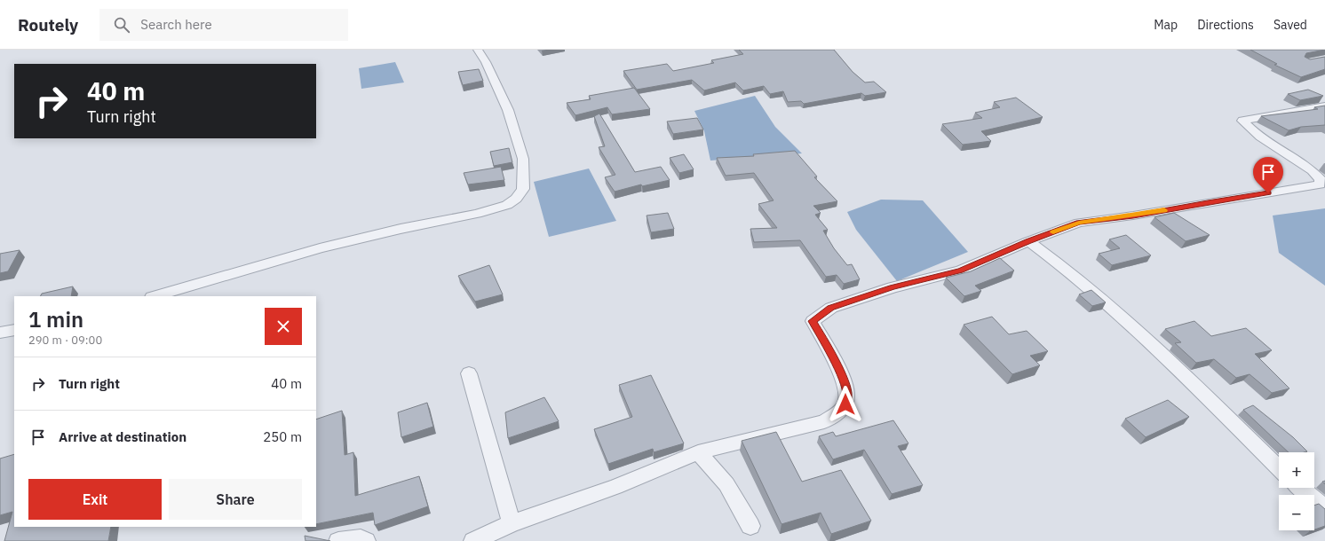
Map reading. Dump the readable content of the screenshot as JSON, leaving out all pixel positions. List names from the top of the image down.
{
  "page": {
    "header": "Routely",
    "search": "Search here",
    "nav": ["Map", "Directions", "Saved"],
    "turn": ["40 m", "Turn right"],
    "heading": ["1 min", "290 m · 09:00"],
    "list": [
      {
        "name": "Turn right",
        "value": "40 m"
      },
      {
        "name": "Arrive at destination",
        "value": "250 m"
      }
    ],
    "map_buttons": ["+", "−"],
    "buttons": ["Exit", "Share"]
  }
}
